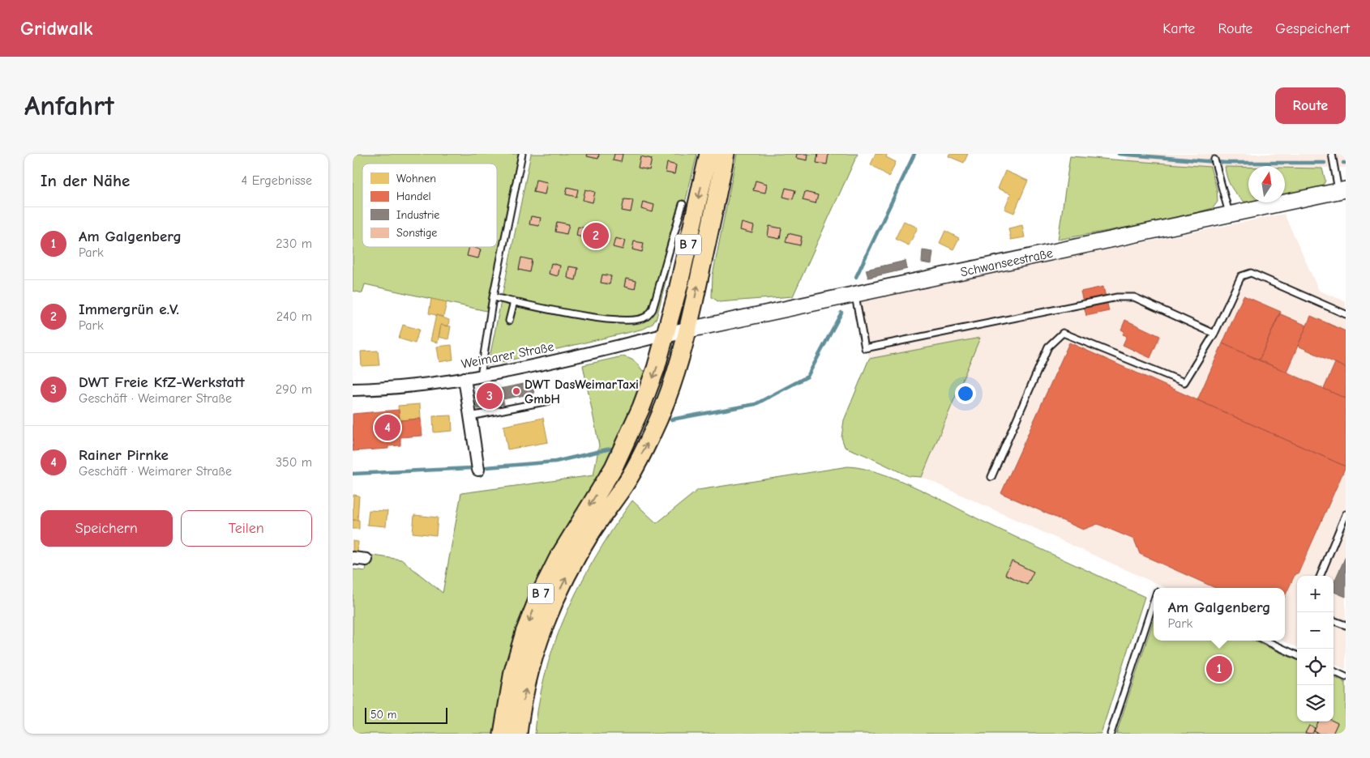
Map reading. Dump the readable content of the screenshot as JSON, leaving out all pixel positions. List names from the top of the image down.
{
  "streets": {
    "main road": ["B 7"],
    "street": ["Schwanseestraße", "Weimarer Straße"]
  },
  "crossings": [
    ["B 7", "Schwanseestraße"],
    ["B 7", "Weimarer Straße"],
    ["Schwanseestraße", "Weimarer Straße"]
  ],
  "places": ["DWT DasWeimarTaxi GmbH"],
  "legend": [
    "Wohnen",
    "Handel",
    "Industrie",
    "Sonstige"
  ],
  "scale_bar": "50 m",
  "north": "top",
  "page": {
    "header": "Gridwalk",
    "nav": ["Karte", "Route", "Gespeichert"],
    "buttons": [
      "Route",
      ["Speichern", "Teilen"]
    ],
    "title": "Anfahrt",
    "heading": ["In der Nähe", "4 Ergebnisse"],
    "list": [
      {
        "mark": "1",
        "name": "Am Galgenberg",
        "note": "Park",
        "value": "230 m"
      },
      {
        "mark": "2",
        "name": "Immergrün e.V.",
        "note": "Park",
        "value": "240 m"
      },
      {
        "mark": "3",
        "name": "DWT Freie KfZ-Werkstatt",
        "note": "Geschäft · Weimarer Straße",
        "value": "290 m"
      },
      {
        "mark": "4",
        "name": "Rainer Pirnke",
        "note": "Geschäft · Weimarer Straße",
        "value": "350 m"
      }
    ],
    "pins": [
      "2",
      "3",
      "4",
      "1"
    ],
    "map_buttons": ["+", "−"],
    "popup": ["Am Galgenberg", "Park"],
    "scale": "50 m"
  }
}
